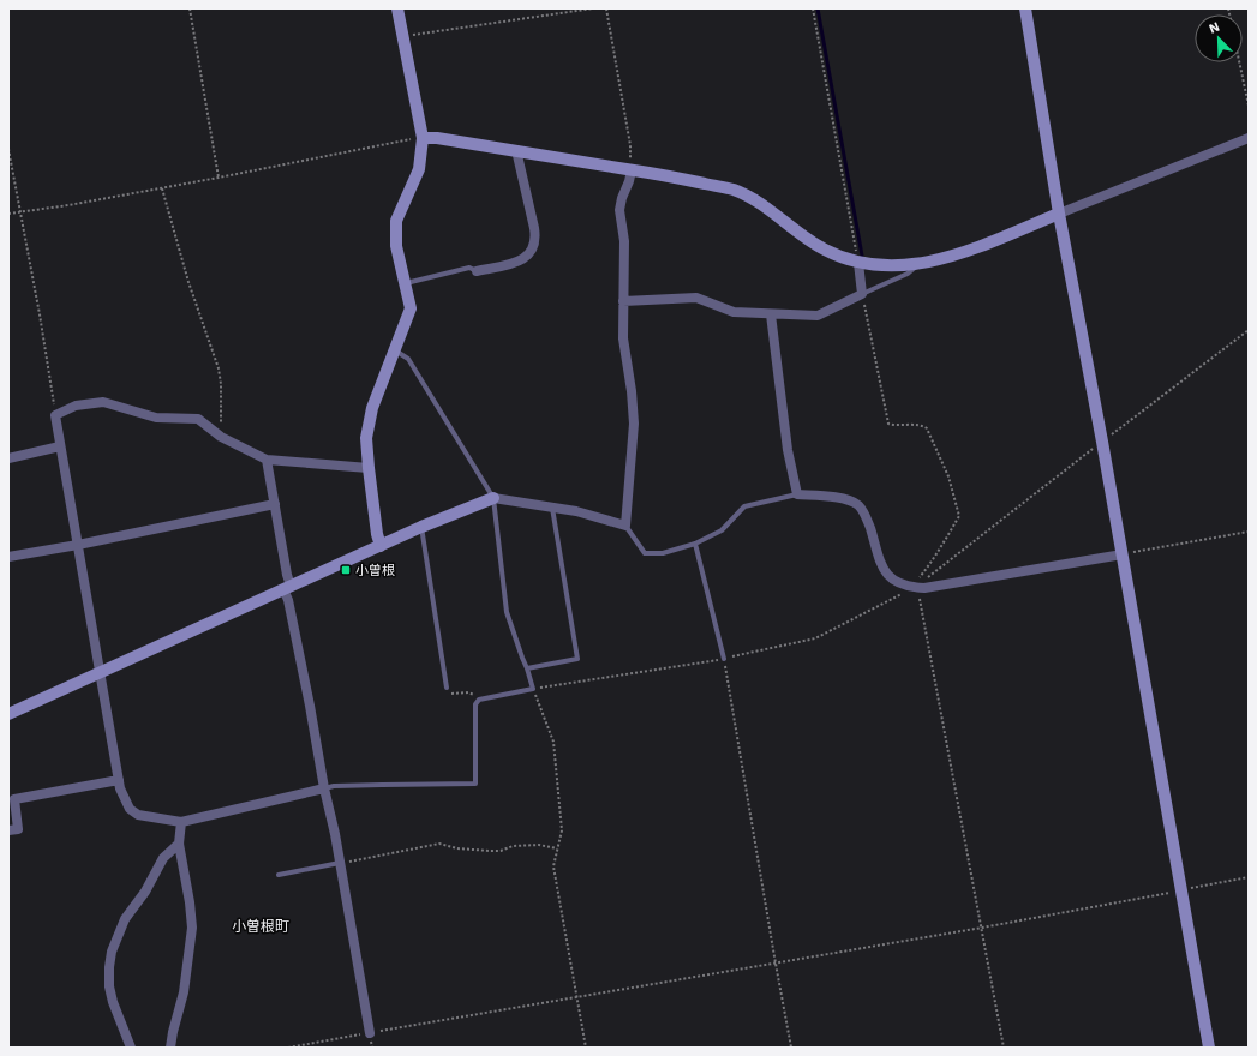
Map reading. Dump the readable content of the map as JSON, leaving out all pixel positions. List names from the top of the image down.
{
  "districts": ["小曽根町"],
  "places": {
    "transit": ["小曽根"]
  },
  "north": "top left"
}
